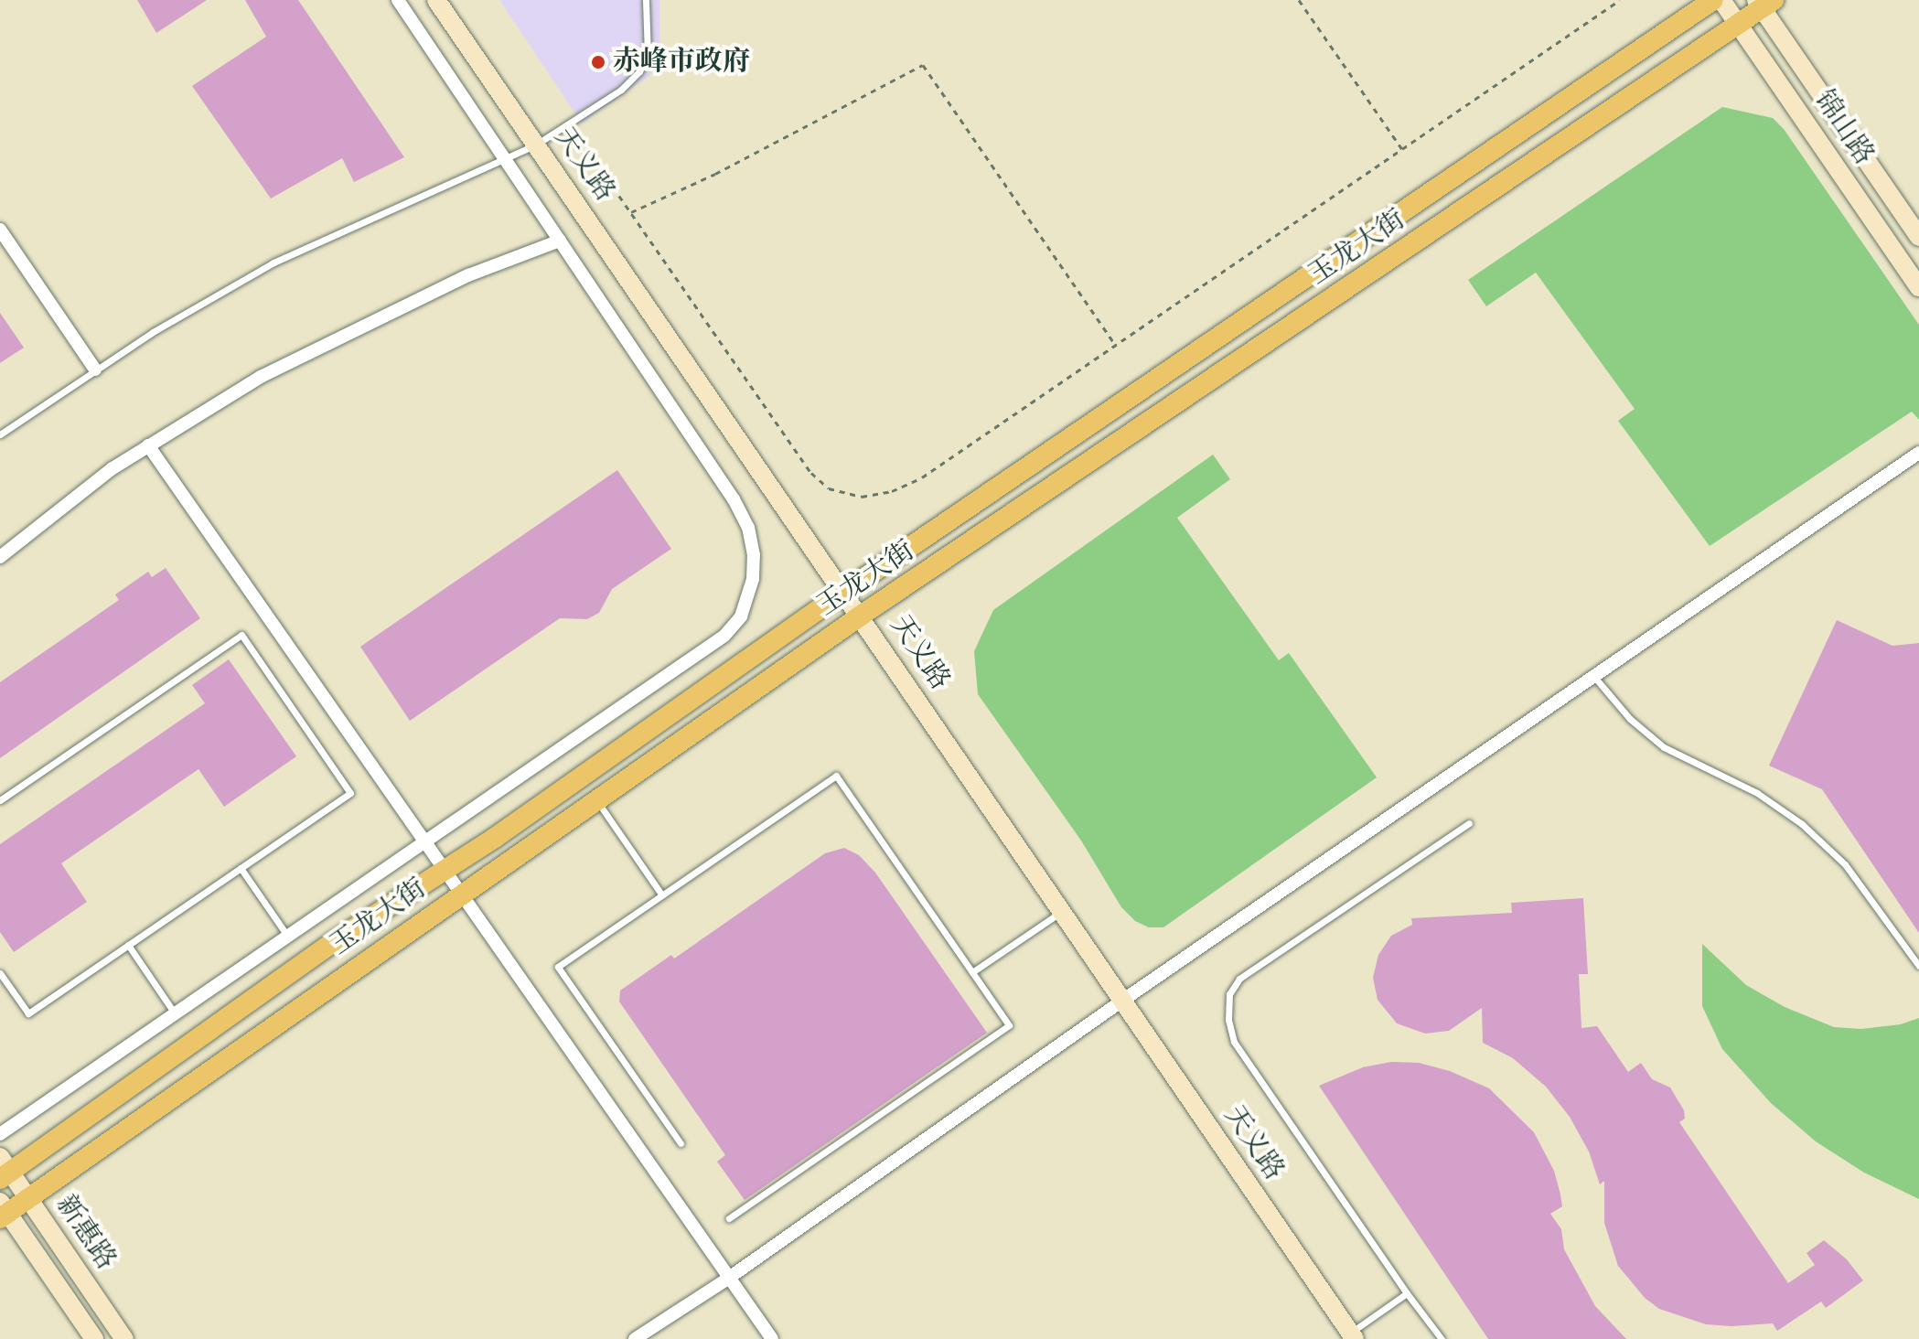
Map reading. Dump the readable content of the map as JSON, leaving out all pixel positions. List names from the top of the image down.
{
  "streets": {
    "main road": [
      "锦山路",
      "天义路",
      "玉龙大街",
      "新惠路"
    ]
  },
  "crossings": [
    ["锦山路", "玉龙大街"],
    ["天义路", "玉龙大街"],
    ["玉龙大街", "新惠路"]
  ],
  "places": ["赤峰市政府"]
}
